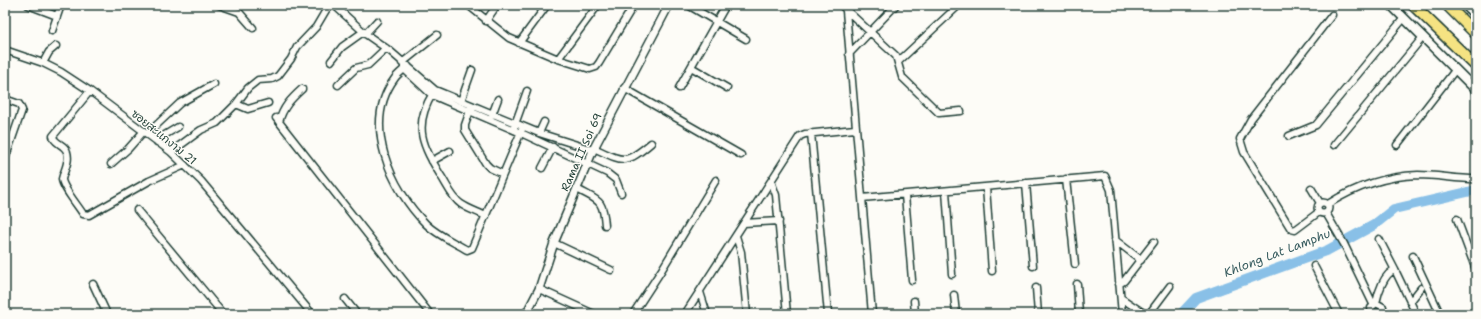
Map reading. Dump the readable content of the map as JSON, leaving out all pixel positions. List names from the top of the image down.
{
  "streets": {
    "street": ["ซอยสะแกงาม 21", "Rama II Soi 69"]
  },
  "water": ["Khlong Lat Lamphu"]
}
